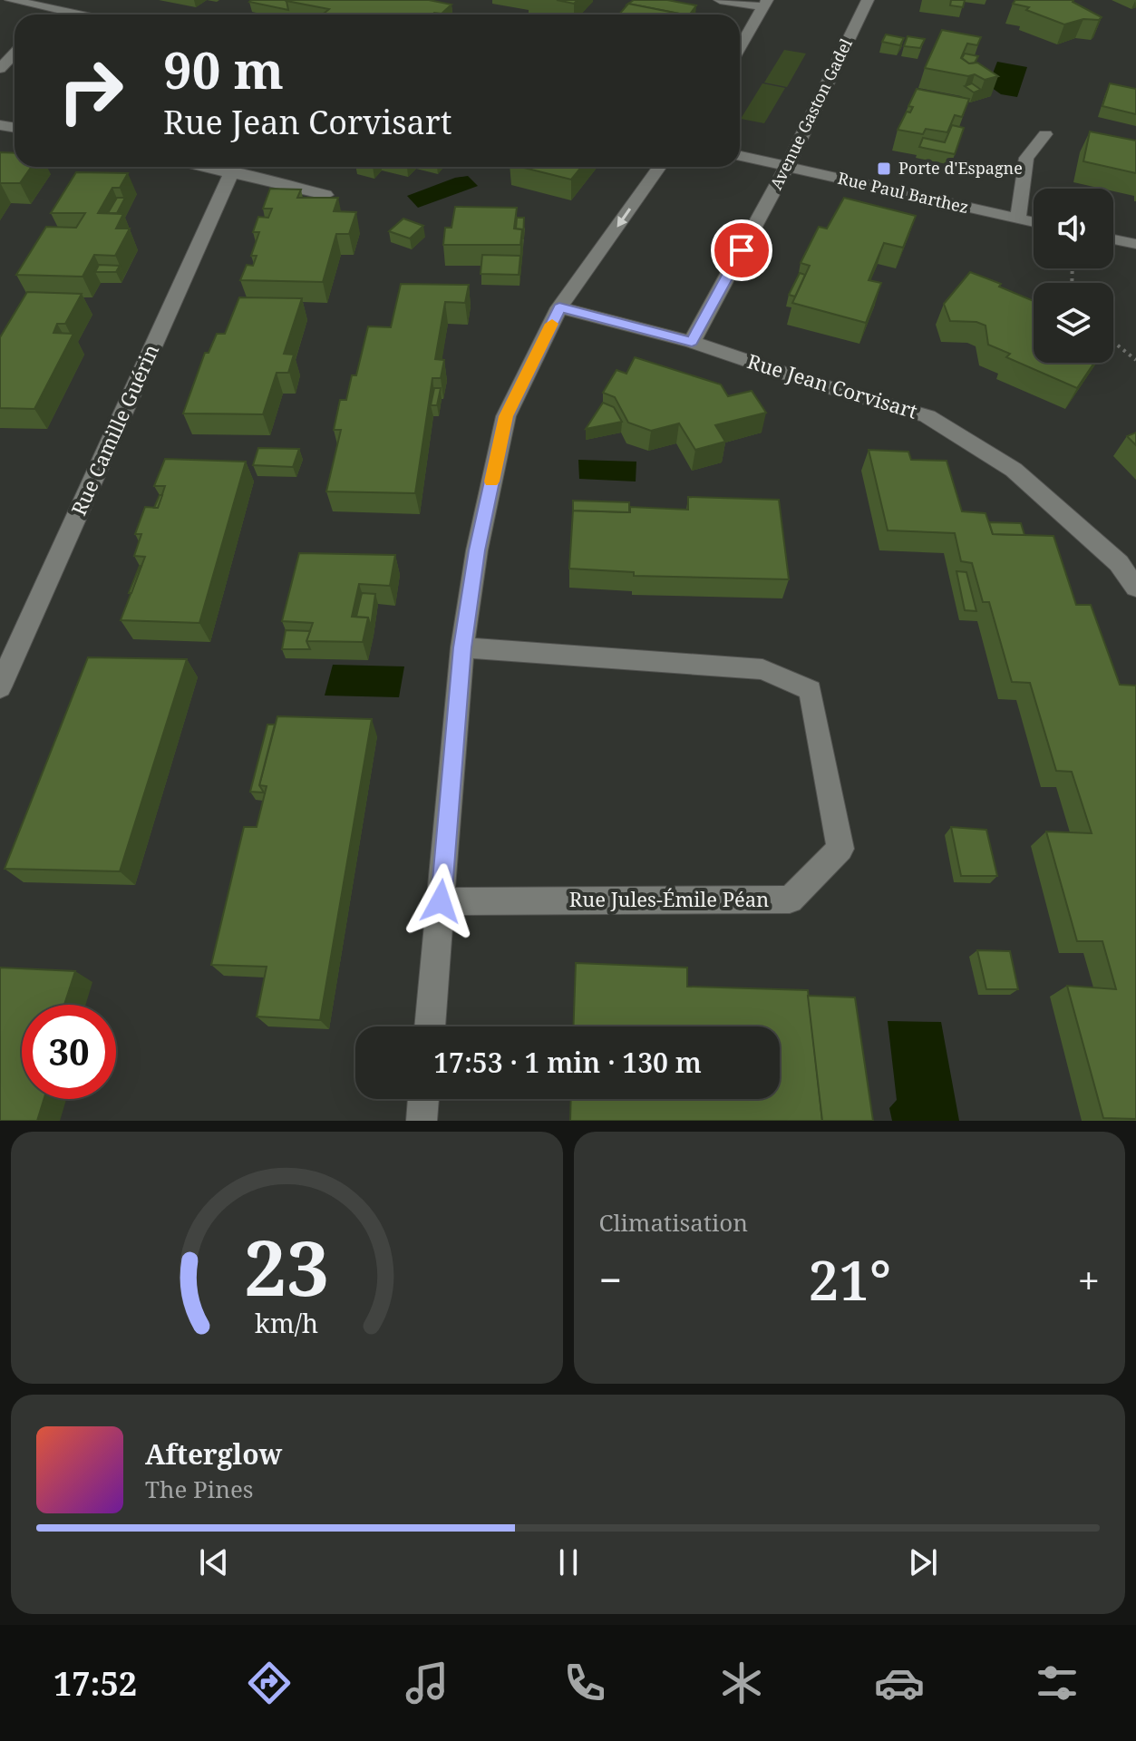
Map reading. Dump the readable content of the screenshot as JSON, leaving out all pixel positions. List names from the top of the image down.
{
  "streets": {
    "street": [
      "Avenue Gaston Gadel",
      "Rue Paul Barthez",
      "Rue Jean Corvisart",
      "Rue Camille Guérin",
      "Rue Jules-Émile Péan"
    ]
  },
  "crossings": [
    ["Avenue Gaston Gadel", "Rue Paul Barthez"],
    ["Avenue Gaston Gadel", "Rue Jean Corvisart"]
  ],
  "places": {
    "transit": ["Porte d'Espagne"]
  },
  "page": {
    "turn": ["90 m", "Rue Jean Corvisart"],
    "limit": "30",
    "trip": "17:53 · 1 min · 130 m",
    "tile": "Climatisation",
    "heat": ["−", "21°", "+"],
    "song": ["Afterglow", "The Pines"],
    "tabs": "17:52",
    "gauge": ["23", "km/h"]
  }
}
